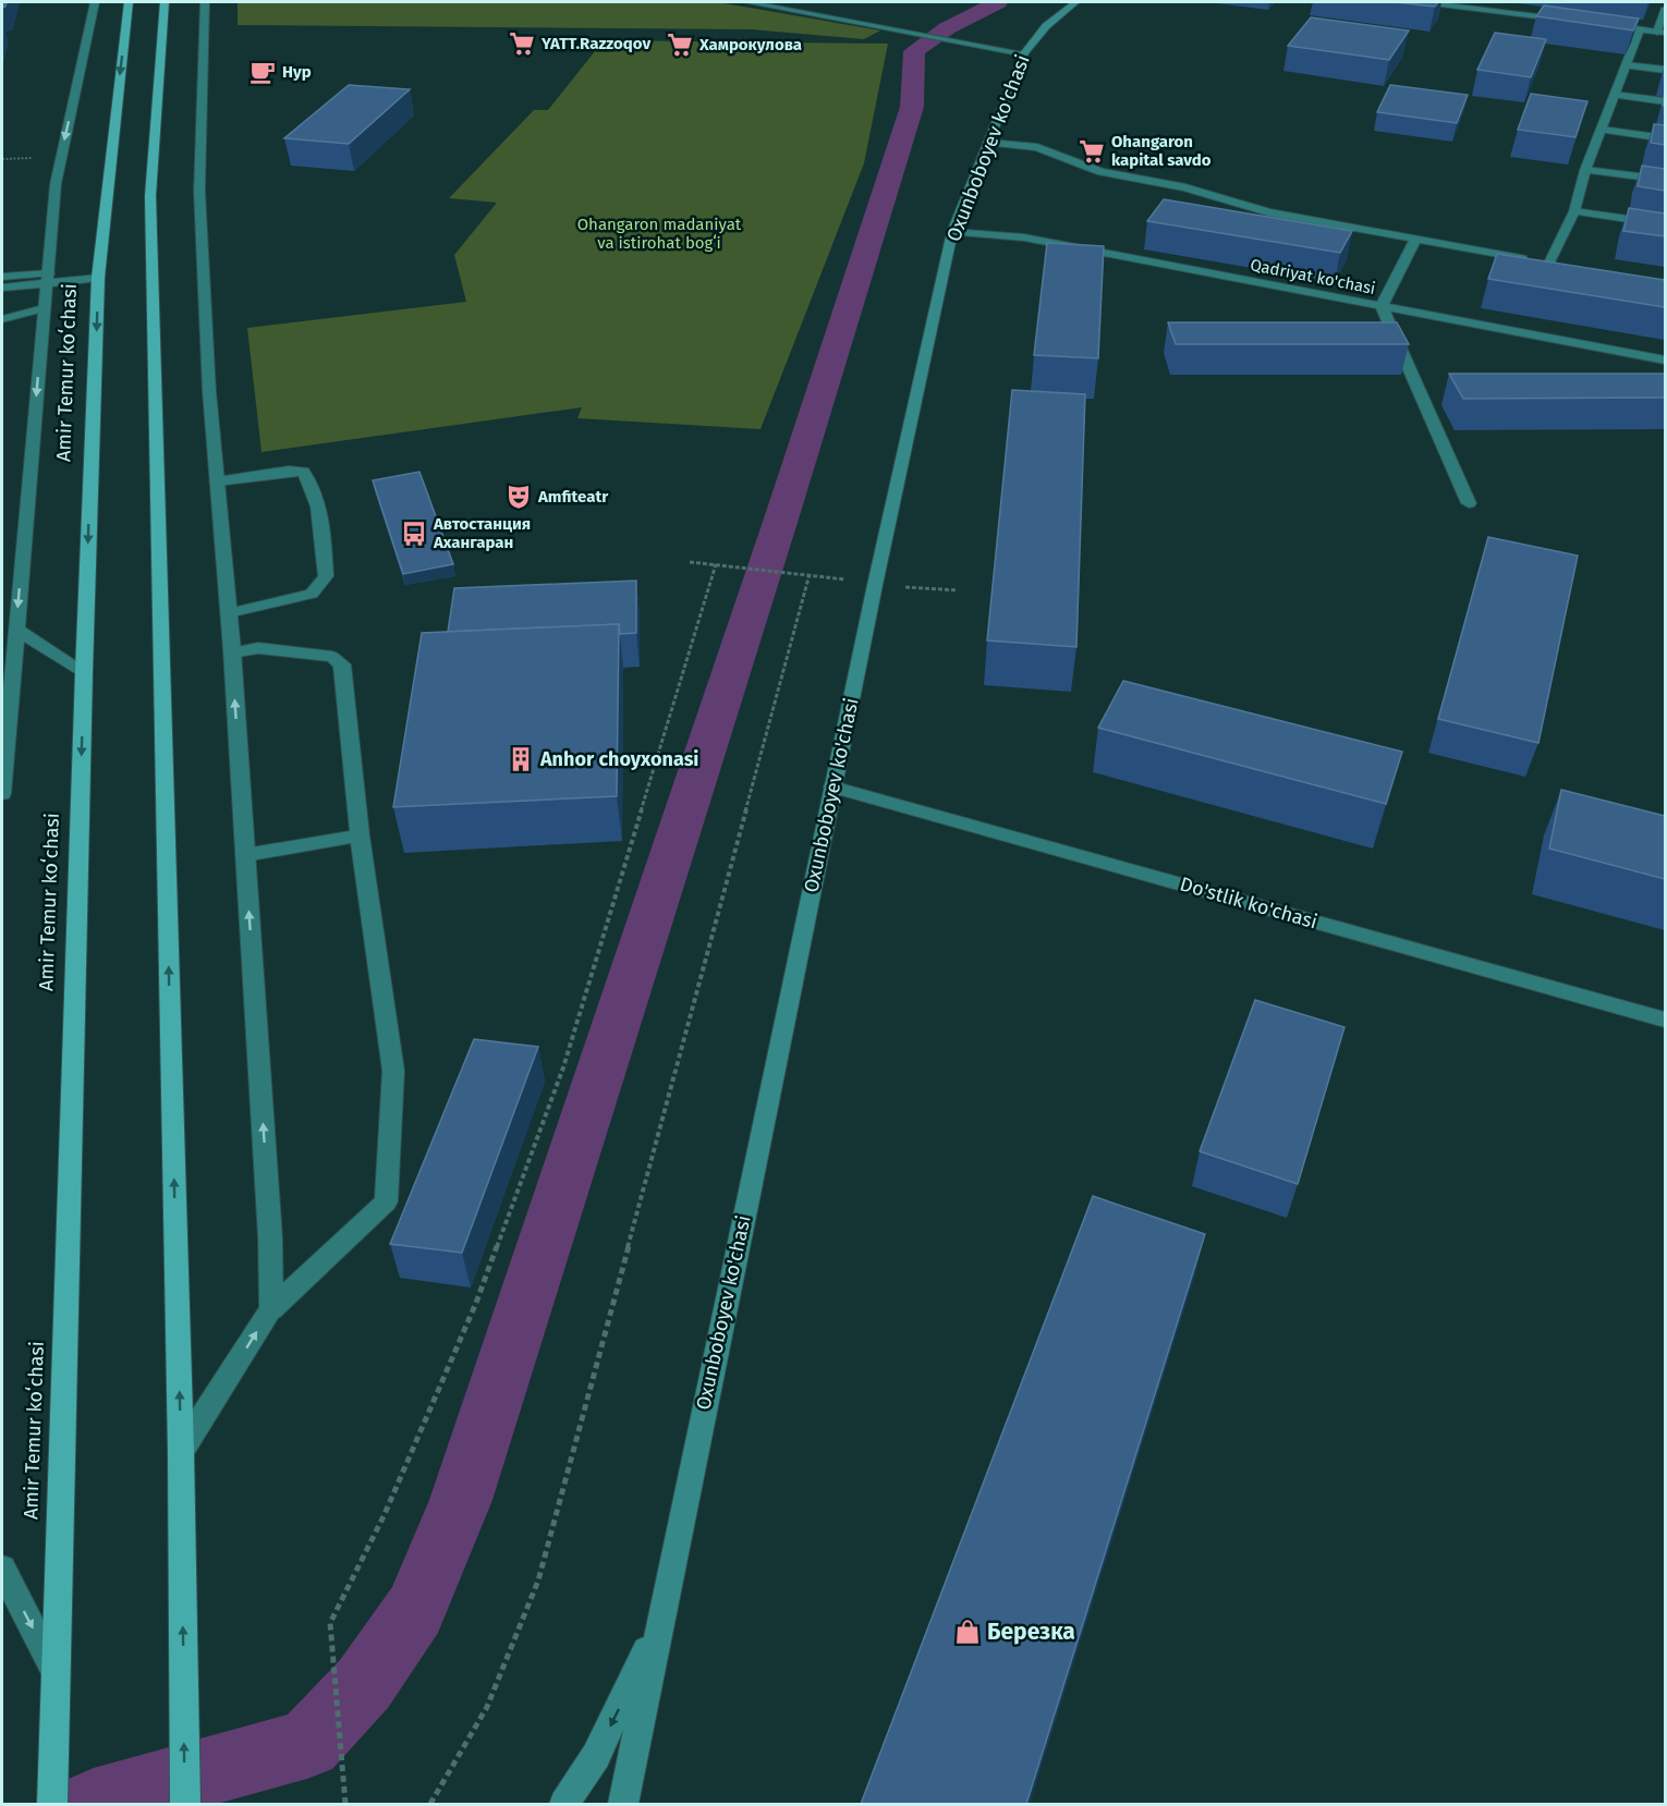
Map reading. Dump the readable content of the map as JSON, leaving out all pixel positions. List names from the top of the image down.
{
  "streets": {
    "highway": ["Amir Temur koʻchasi"],
    "main road": ["Oxunboboyev ko'chasi"],
    "street": ["Qadriyat ko'chasi", "Do'stlik ko'chasi"]
  },
  "crossings": [
    ["Oxunboboyev ko'chasi", "Qadriyat ko'chasi"],
    ["Oxunboboyev ko'chasi", "Do'stlik ko'chasi"]
  ],
  "parks": ["Ohangaron madaniyat va istirohat bogʻi"],
  "places": {
    "supermarket": ["YATT.Razzoqov", "Хамрокулова", "Ohangaron kapital savdo"],
    "cafe": ["Нур"],
    "theatre": ["Amfiteatr"],
    "bus stop": ["Автостанция Ахангаран"],
    "building": ["Anhor choyxonasi"],
    "shop": ["Березка"]
  }
}
